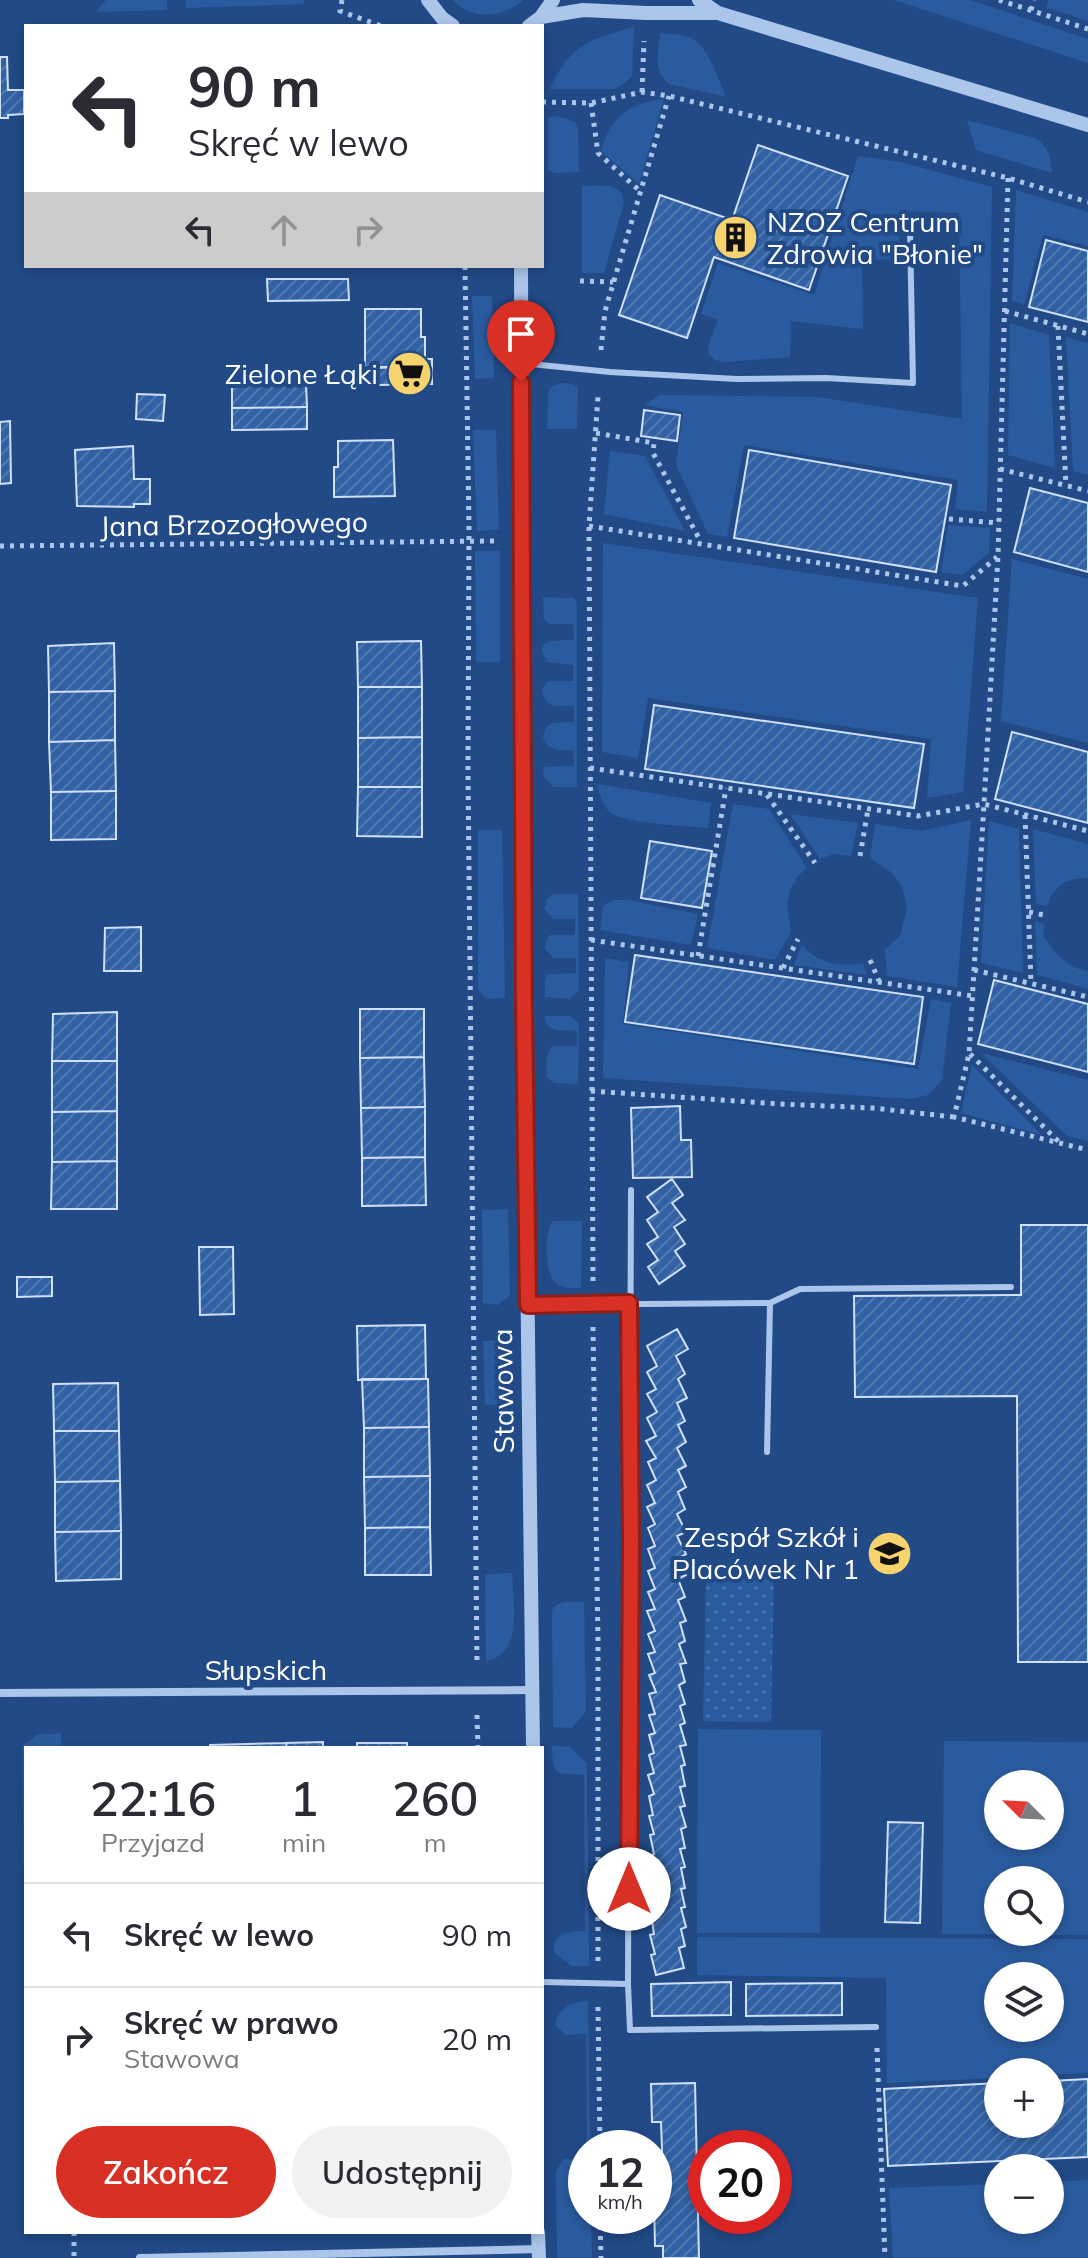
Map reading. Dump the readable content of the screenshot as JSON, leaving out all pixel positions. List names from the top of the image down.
{
  "streets": {
    "street": ["Stawowa", "Słupskich"],
    "path": ["Jana Brzozogłowego"]
  },
  "crossings": [
    ["Stawowa", "Słupskich"]
  ],
  "places": {
    "building": ["NZOZ Centrum Zdrowia \"Błonie\""],
    "supermarket": ["Zielone Łąki"],
    "school or university": ["Zespół Szkół i Placówek Nr 1"]
  },
  "north": "top left",
  "page": {
    "turn": ["90 m", "Skręć w lewo"],
    "eta": [
      "22:16",
      "Przyjazd",
      "1",
      "min",
      "260",
      "m"
    ],
    "map_buttons": ["+", "−"],
    "list": [
      {
        "name": "Skręć w lewo",
        "value": "90 m"
      },
      {
        "name": "Skręć w prawo",
        "note": "Stawowa",
        "value": "20 m"
      }
    ],
    "buttons": ["Zakończ", "Udostępnij"],
    "speed": "12 km/h",
    "limit": "20"
  }
}
